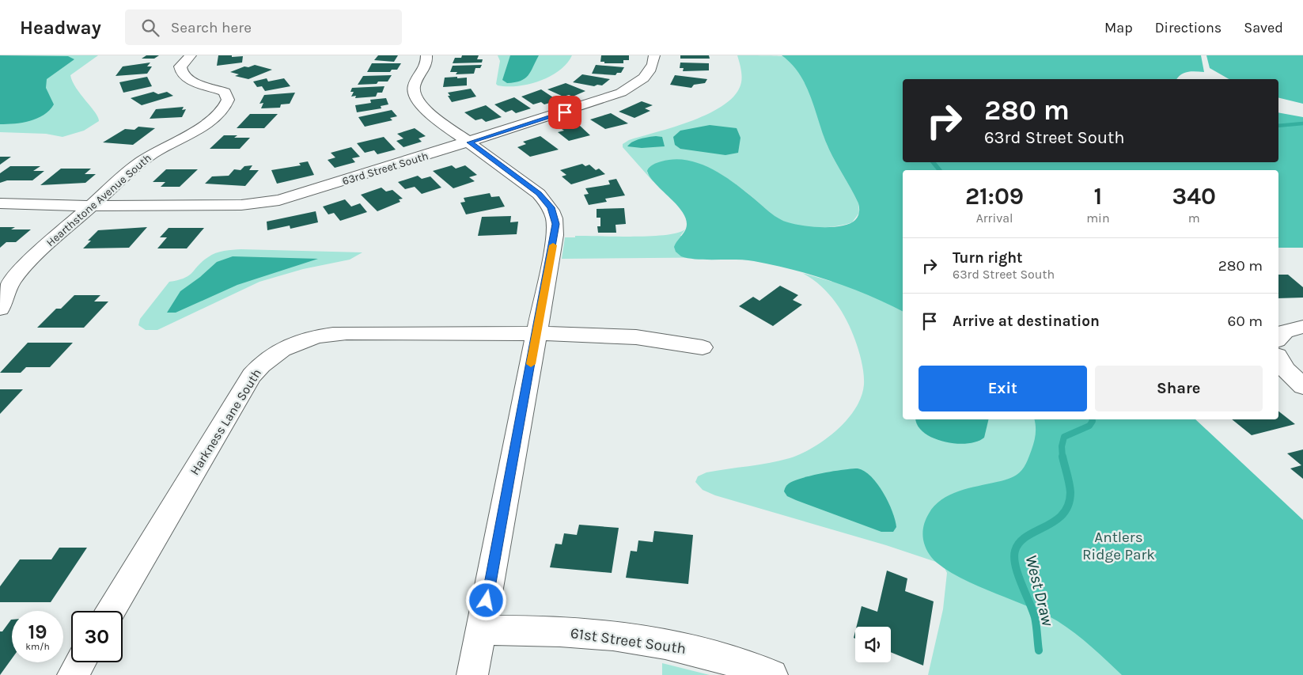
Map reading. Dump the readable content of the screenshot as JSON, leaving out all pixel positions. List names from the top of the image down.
{
  "streets": {
    "street": [
      "63rd Street South",
      "Hearthstone Avenue South",
      "Harkness Lane South",
      "61st Street South"
    ]
  },
  "crossings": [
    ["63rd Street South", "Hearthstone Avenue South"]
  ],
  "water": ["West Draw"],
  "parks": ["Antlers Ridge Park"],
  "page": {
    "header": "Headway",
    "search": "Search here",
    "nav": ["Map", "Directions", "Saved"],
    "turn": ["280 m", "63rd Street South"],
    "eta": [
      "21:09",
      "Arrival",
      "1",
      "min",
      "340",
      "m"
    ],
    "list": [
      {
        "name": "Turn right",
        "note": "63rd Street South",
        "value": "280 m"
      },
      {
        "name": "Arrive at destination",
        "value": "60 m"
      }
    ],
    "buttons": ["Exit", "Share"],
    "speed": "19 km/h",
    "limit": "30"
  }
}
